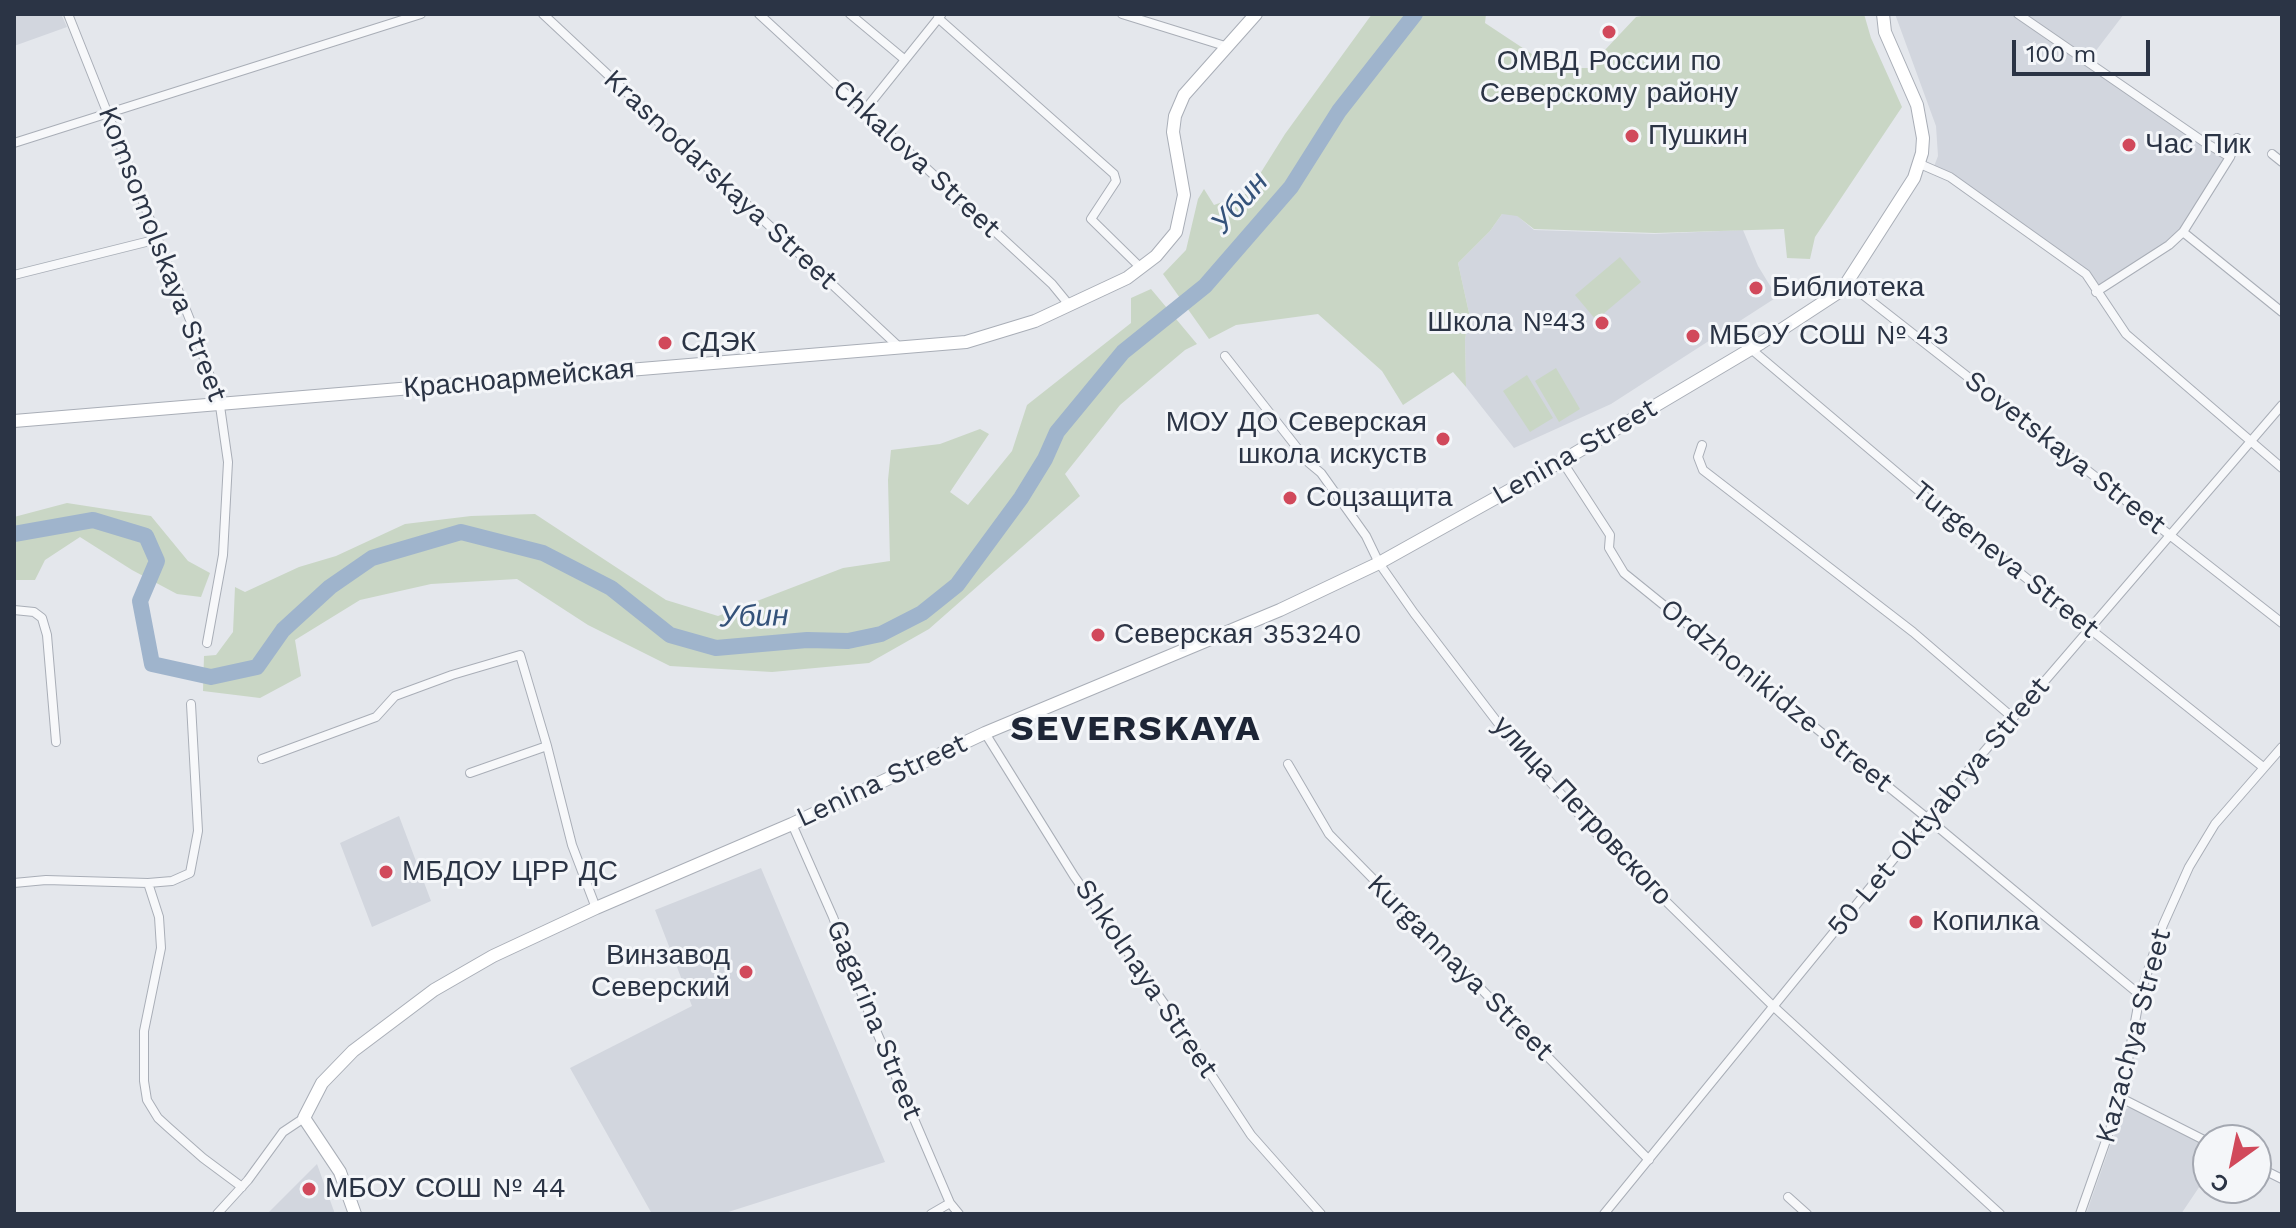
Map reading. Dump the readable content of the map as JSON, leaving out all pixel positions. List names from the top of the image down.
{
  "streets": {
    "street": [
      "Chkalova Street",
      "Krasnodarskaya Street",
      "Komsomolskaya Street",
      "Красноармейская",
      "Lenina Street",
      "Sovetskaya Street",
      "Turgeneva Street",
      "Ordzhonikidze Street",
      "50 Let Oktyabrya Street",
      "улица Петровского",
      "Kurgannaya Street",
      "Shkolnaya Street",
      "Gagarina Street",
      "Kazachya Street"
    ]
  },
  "crossings": [
    ["Chkalova Street", "Красноармейская"],
    ["Krasnodarskaya Street", "Красноармейская"],
    ["Komsomolskaya Street", "Красноармейская"],
    ["Lenina Street", "Sovetskaya Street"],
    ["Lenina Street", "Turgeneva Street"],
    ["Lenina Street", "Ordzhonikidze Street"],
    ["Lenina Street", "улица Петровского"],
    ["Lenina Street", "Shkolnaya Street"],
    ["Lenina Street", "Gagarina Street"],
    ["Sovetskaya Street", "50 Let Oktyabrya Street"],
    ["Turgeneva Street", "50 Let Oktyabrya Street"],
    ["Turgeneva Street", "Kazachya Street"],
    ["Ordzhonikidze Street", "50 Let Oktyabrya Street"],
    ["Ordzhonikidze Street", "Kazachya Street"],
    ["50 Let Oktyabrya Street", "улица Петровского"],
    ["50 Let Oktyabrya Street", "Kurgannaya Street"]
  ],
  "districts": ["SEVERSKAYA"],
  "water": ["Убин"],
  "places": [
    "ОМВД России по Северскому району",
    "Пушкин",
    "Час Пик",
    "Библиотека",
    "Школа №43",
    "МБОУ СОШ № 43",
    "СДЭК",
    "МОУ ДО Северская школа искуств",
    "Соцзащита",
    "Северская 353240",
    "МБДОУ ЦРР ДС",
    "Копилка",
    "Винзавод Северский",
    "МБОУ СОШ № 44"
  ],
  "scale_bar": "100 m",
  "north": "bottom left"
}
